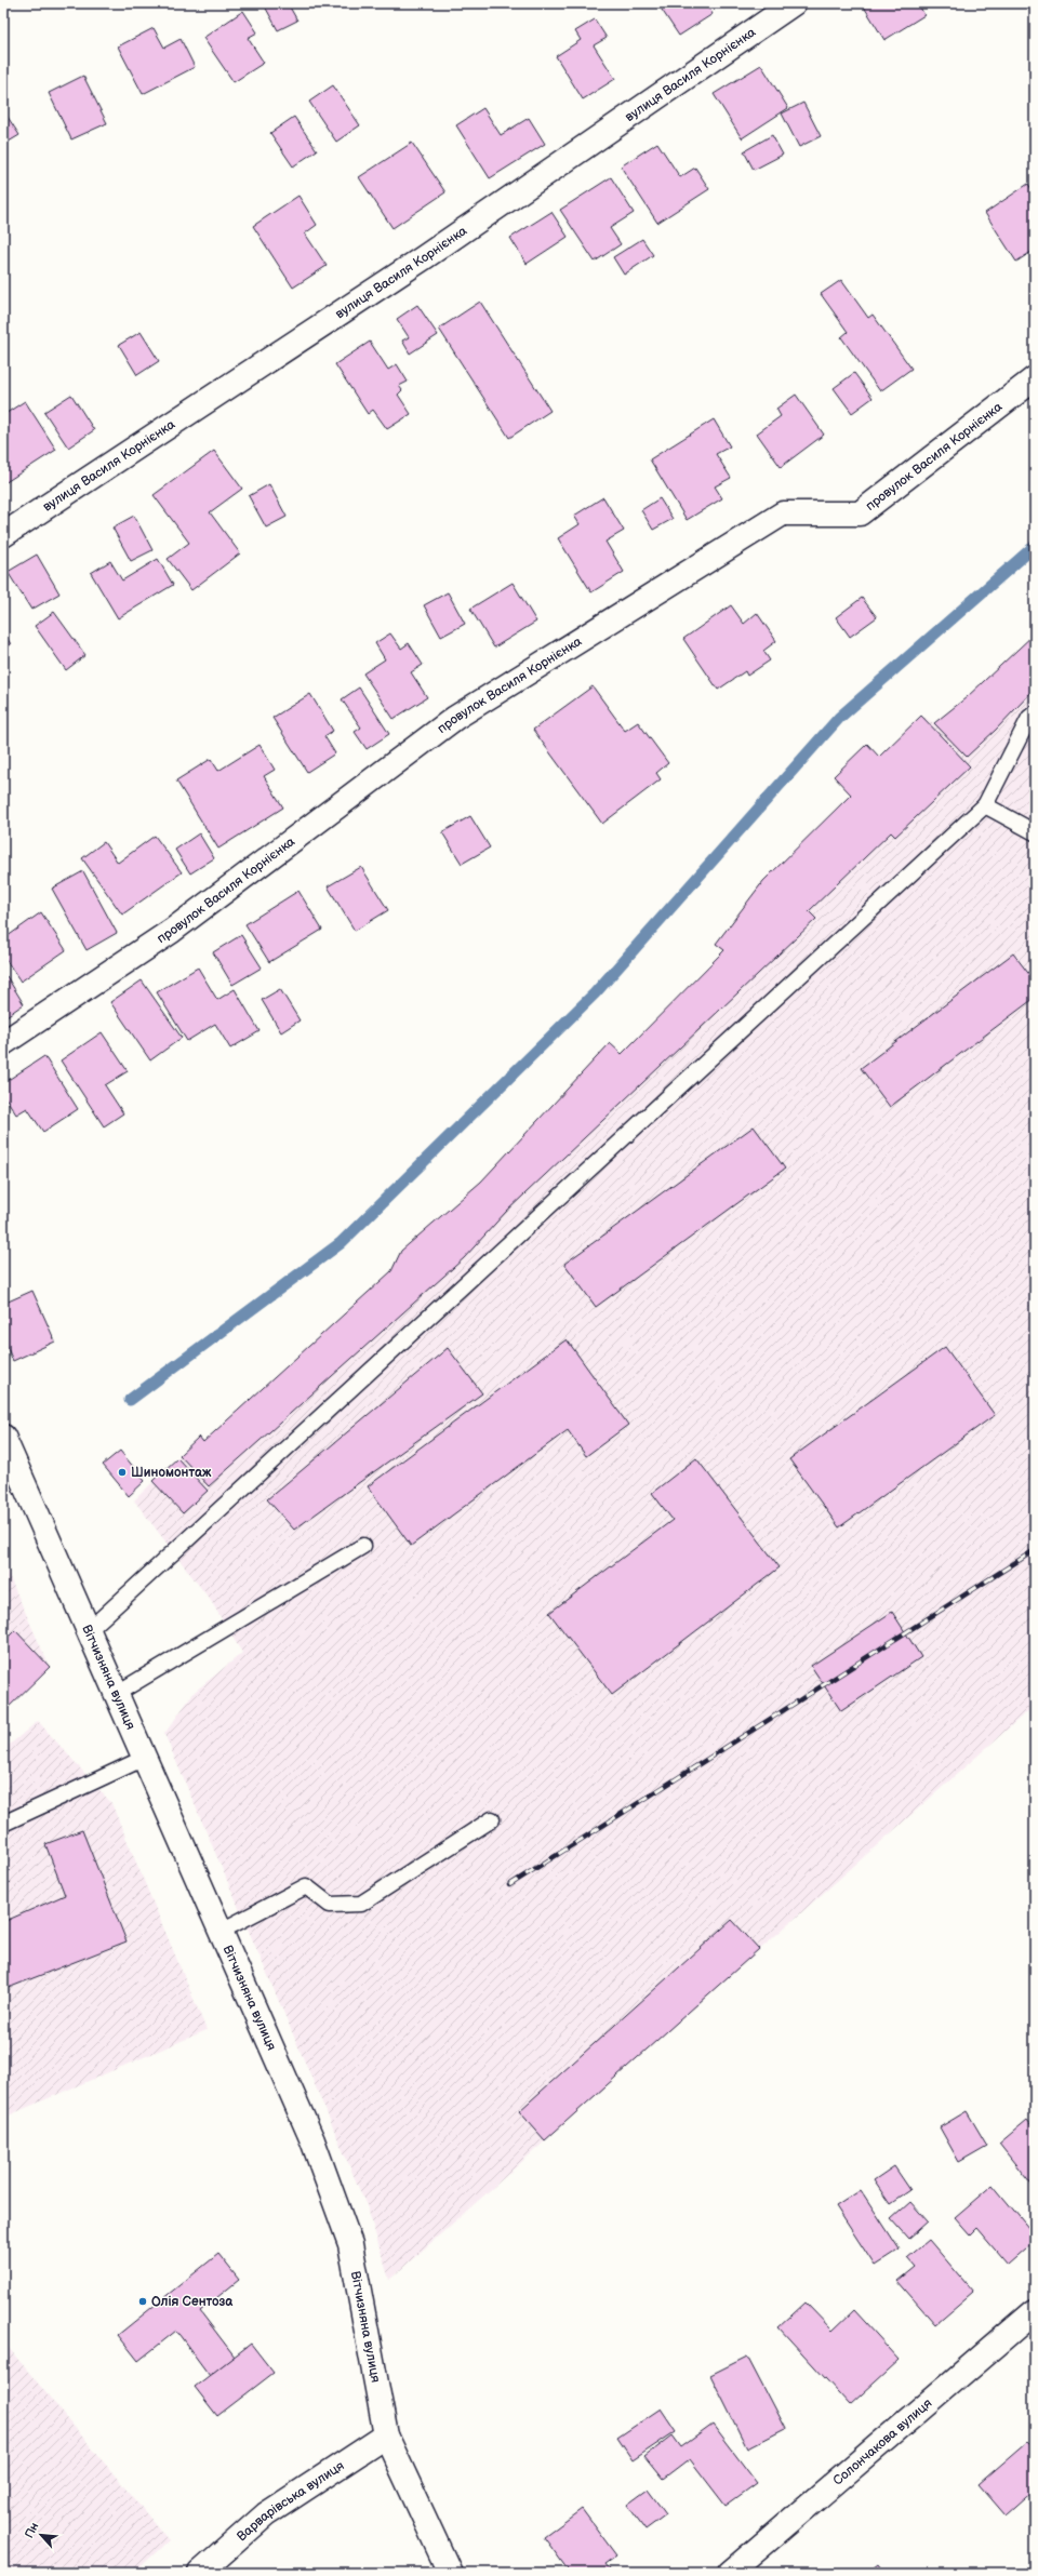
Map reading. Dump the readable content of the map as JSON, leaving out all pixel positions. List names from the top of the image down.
{
  "streets": {
    "street": [
      "вулиця Василя Корнієнка",
      "провулок Василя Корнієнка",
      "Вітчизняна вулиця",
      "Солончакова вулиця",
      "Варварівська вулиця"
    ]
  },
  "crossings": [
    ["Вітчизняна вулиця", "Варварівська вулиця"]
  ],
  "places": ["Шиномонтаж", "Олія Сентоза"],
  "north": "top left"
}
